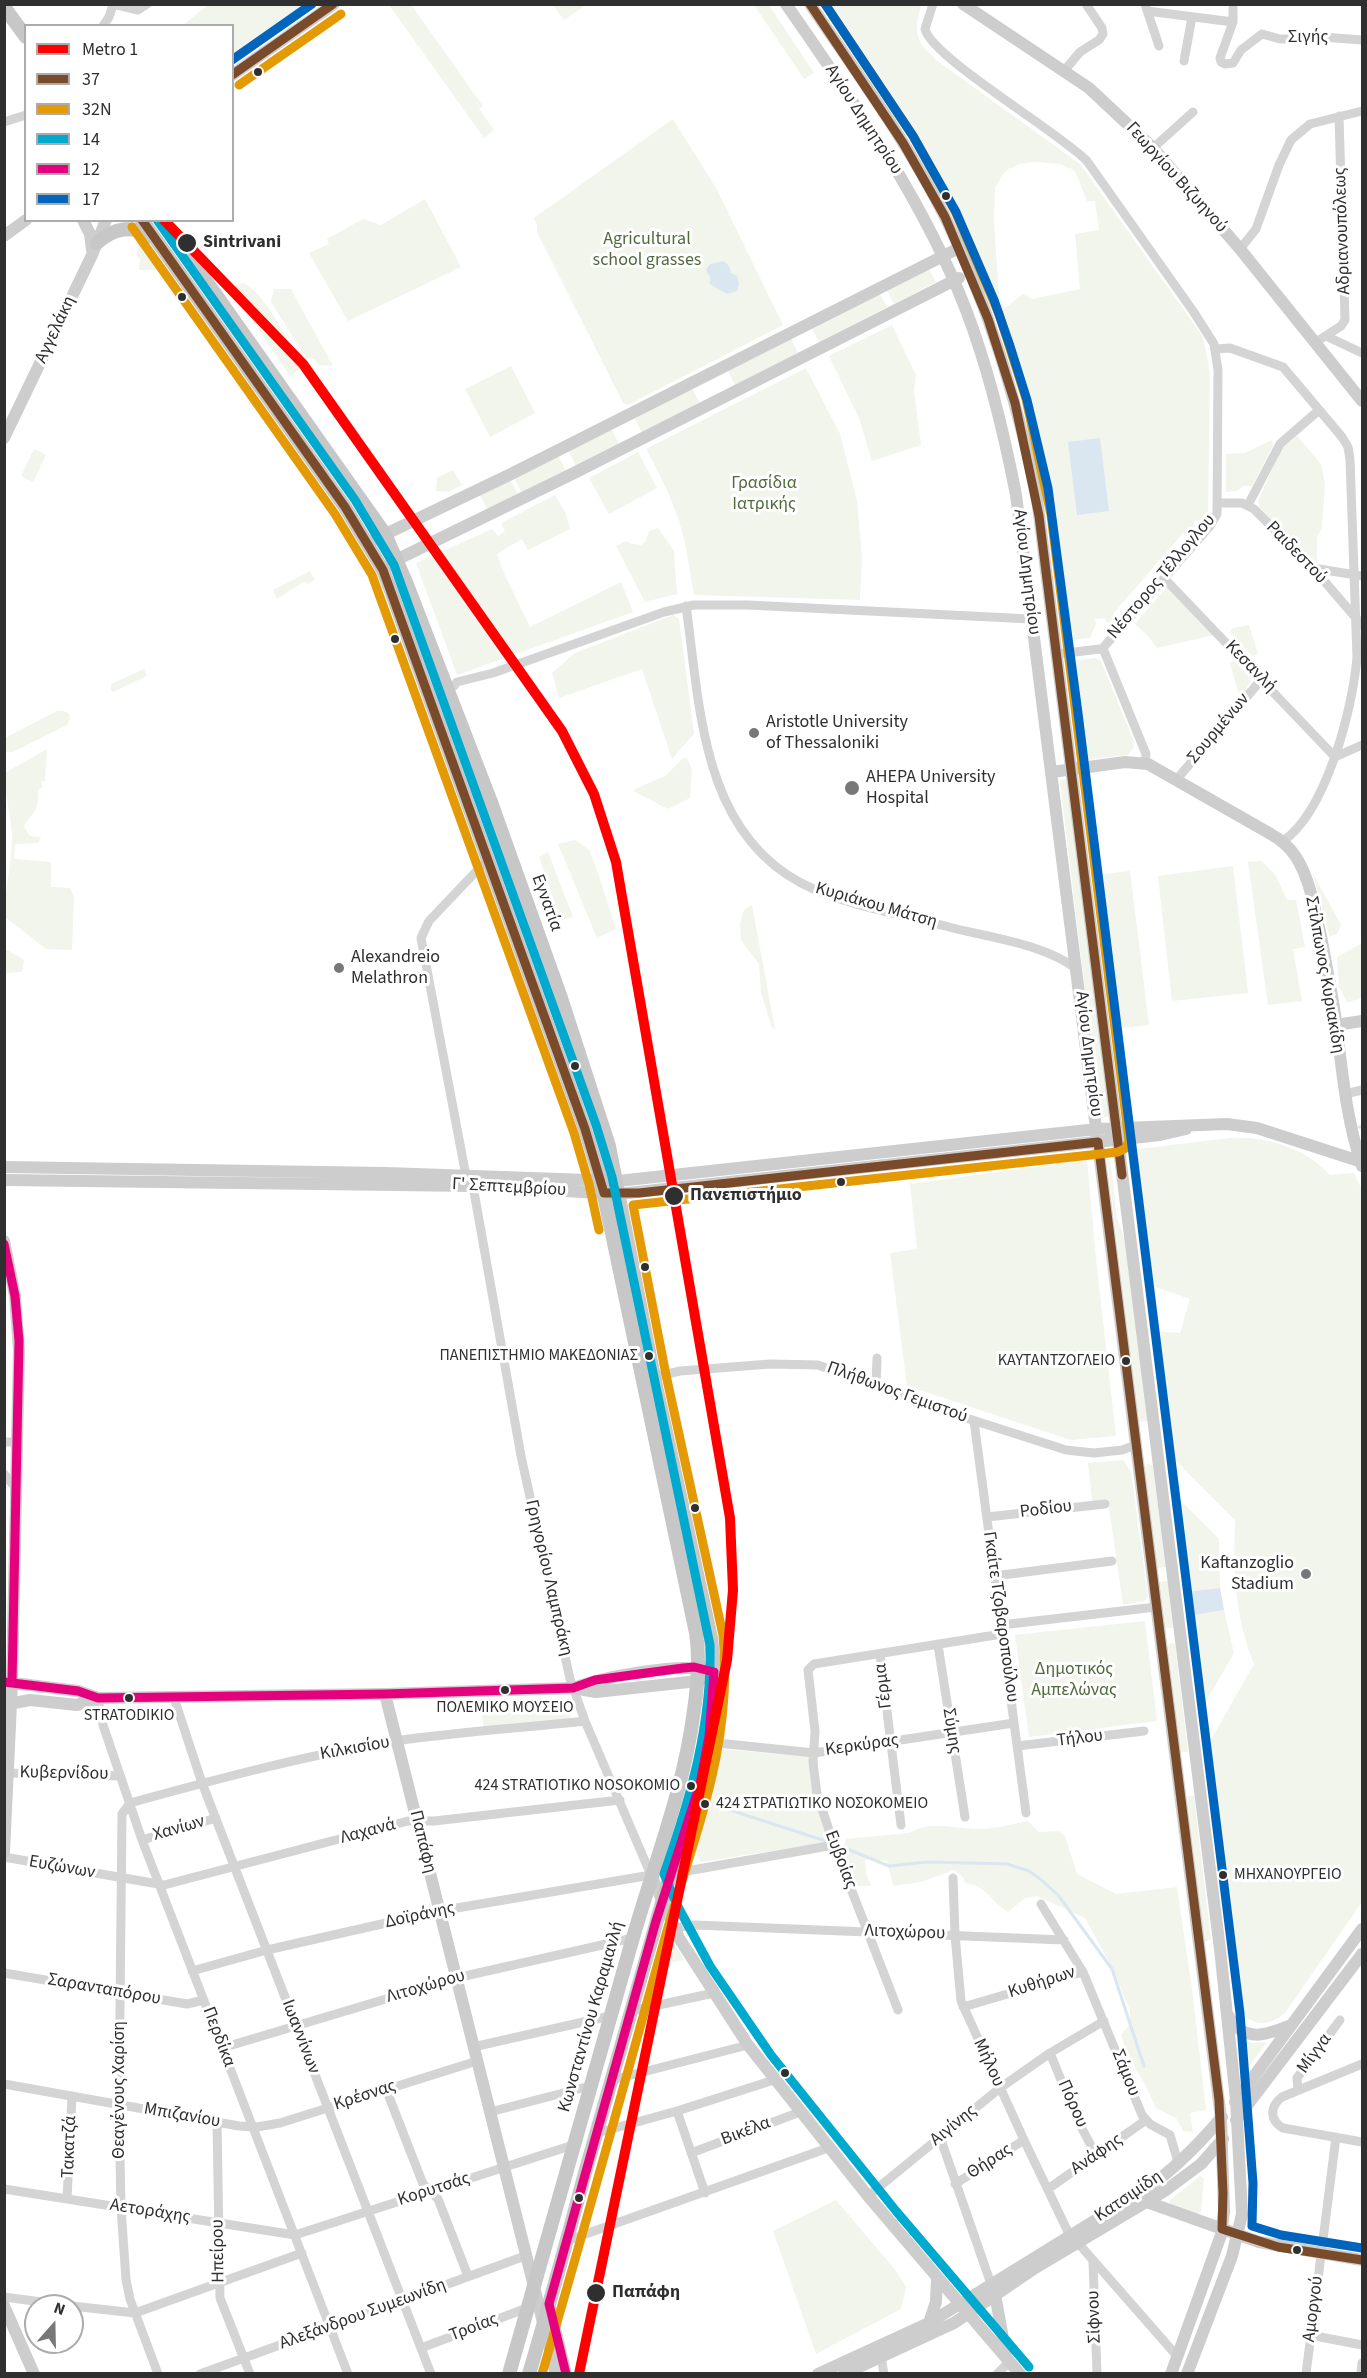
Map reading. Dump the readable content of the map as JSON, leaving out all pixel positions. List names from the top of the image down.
{
  "streets": {
    "main road": [
      "Αγίου Δημητρίου",
      "Γεωργίου Βιζυηνού",
      "Αγγελάκη",
      "Εγνατία",
      "Στίλπωνος Κυριακίδη",
      "Γ' Σεπτεμβρίου",
      "Γρηγορίου Λαμπράκη",
      "Παπάφη",
      "Κωνσταντίνου Καραμανλή",
      "Κατσιμίδη"
    ],
    "street": [
      "Σιγής",
      "Αδριανουπόλεως",
      "Ραιδεστού",
      "Νέστορος Τέλλογλου",
      "Κεσανλή",
      "Σουρμένων",
      "Κυριάκου Μάτση",
      "Πλήθωνος Γεμιστού",
      "Ροδίου",
      "Γκαίτε Τζοβαροπούλου",
      "Γέρμα",
      "Σύμης",
      "Τήλου",
      "Κερκύρας",
      "Κιλκισίου",
      "Κυβερνίδου",
      "Χανίων",
      "Λαχανά",
      "Ευβοίας",
      "Ευζώνων",
      "Δοϊράνης",
      "Λιτοχώρου",
      "Κυθήρων",
      "Σαρανταπόρου",
      "Περδίκα",
      "Ιωαννίνων",
      "Μίγγα",
      "Μήλου",
      "Σάμου",
      "Θεαγένους Χαρίση",
      "Κρέσνας",
      "Πόρου",
      "Μπιζανίου",
      "Αιγίνης",
      "Βικέλα",
      "Τακατζά",
      "Ανάφης",
      "Θήρας",
      "Κορυτσάς",
      "Αετοράχης",
      "Ηπείρου",
      "Αμοργού",
      "Αλεξάνδρου Συμεωνίδη",
      "Σίφνου",
      "Τροίας"
    ]
  },
  "crossings": [
    ["Αγίου Δημητρίου", "Νέστορος Τέλλογλου"],
    ["Αγίου Δημητρίου", "Κυριάκου Μάτση"],
    ["Αγίου Δημητρίου", "Στίλπωνος Κυριακίδη"],
    ["Αγίου Δημητρίου", "Γ' Σεπτεμβρίου"],
    ["Αγίου Δημητρίου", "Πλήθωνος Γεμιστού"],
    ["Αγίου Δημητρίου", "Μήλου"],
    ["Αγίου Δημητρίου", "Κατσιμίδη"],
    ["Γεωργίου Βιζυηνού", "Αδριανουπόλεως"],
    ["Νέστορος Τέλλογλου", "Κεσανλή"],
    ["Νέστορος Τέλλογλου", "Στίλπωνος Κυριακίδη"],
    ["Κεσανλή", "Σουρμένων"],
    ["Σουρμένων", "Στίλπωνος Κυριακίδη"],
    ["Εγνατία", "Γ' Σεπτεμβρίου"],
    ["Εγνατία", "Πλήθωνος Γεμιστού"],
    ["Εγνατία", "Κωνσταντίνου Καραμανλή"],
    ["Στίλπωνος Κυριακίδη", "Γ' Σεπτεμβρίου"],
    ["Γ' Σεπτεμβρίου", "Γρηγορίου Λαμπράκη"],
    ["Πλήθωνος Γεμιστού", "Γκαίτε Τζοβαροπούλου"],
    ["Ροδίου", "Γκαίτε Τζοβαροπούλου"],
    ["Γρηγορίου Λαμπράκη", "Κιλκισίου"],
    ["Γρηγορίου Λαμπράκη", "Λαχανά"],
    ["Γρηγορίου Λαμπράκη", "Δοϊράνης"],
    ["Γρηγορίου Λαμπράκη", "Λιτοχώρου"],
    ["Γρηγορίου Λαμπράκη", "Κωνσταντίνου Καραμανλή"],
    ["Γρηγορίου Λαμπράκη", "Αιγίνης"],
    ["Γρηγορίου Λαμπράκη", "Βικέλα"],
    ["Γρηγορίου Λαμπράκη", "Κατσιμίδη"],
    ["Γκαίτε Τζοβαροπούλου", "Τήλου"],
    ["Γκαίτε Τζοβαροπούλου", "Κερκύρας"],
    ["Γέρμα", "Κερκύρας"],
    ["Γέρμα", "Ευβοίας"],
    ["Σύμης", "Κερκύρας"],
    ["Κερκύρας", "Ευβοίας"],
    ["Κερκύρας", "Κωνσταντίνου Καραμανλή"],
    ["Κιλκισίου", "Παπάφη"],
    ["Κιλκισίου", "Περδίκα"],
    ["Κιλκισίου", "Ιωαννίνων"],
    ["Κιλκισίου", "Θεαγένους Χαρίση"],
    ["Κυβερνίδου", "Περδίκα"],
    ["Χανίων", "Περδίκα"],
    ["Χανίων", "Ιωαννίνων"],
    ["Λαχανά", "Παπάφη"],
    ["Λαχανά", "Ευζώνων"],
    ["Λαχανά", "Περδίκα"],
    ["Λαχανά", "Ιωαννίνων"],
    ["Λαχανά", "Θεαγένους Χαρίση"],
    ["Παπάφη", "Δοϊράνης"],
    ["Παπάφη", "Λιτοχώρου"],
    ["Παπάφη", "Κωνσταντίνου Καραμανλή"],
    ["Παπάφη", "Κρέσνας"],
    ["Παπάφη", "Κορυτσάς"],
    ["Παπάφη", "Αλεξάνδρου Συμεωνίδη"],
    ["Ευβοίας", "Λιτοχώρου"],
    ["Ευζώνων", "Θεαγένους Χαρίση"],
    ["Δοϊράνης", "Κωνσταντίνου Καραμανλή"],
    ["Δοϊράνης", "Περδίκα"],
    ["Δοϊράνης", "Ιωαννίνων"],
    ["Λιτοχώρου", "Κυθήρων"],
    ["Λιτοχώρου", "Κωνσταντίνου Καραμανλή"],
    ["Λιτοχώρου", "Περδίκα"],
    ["Λιτοχώρου", "Ιωαννίνων"],
    ["Λιτοχώρου", "Μήλου"],
    ["Κυθήρων", "Μήλου"],
    ["Κυθήρων", "Σάμου"],
    ["Σαρανταπόρου", "Περδίκα"],
    ["Σαρανταπόρου", "Θεαγένους Χαρίση"],
    ["Κωνσταντίνου Καραμανλή", "Κορυτσάς"],
    ["Κωνσταντίνου Καραμανλή", "Τροίας"],
    ["Περδίκα", "Θεαγένους Χαρίση"],
    ["Περδίκα", "Κρέσνας"],
    ["Περδίκα", "Μπιζανίου"],
    ["Περδίκα", "Κορυτσάς"],
    ["Περδίκα", "Αετοράχης"],
    ["Περδίκα", "Αλεξάνδρου Συμεωνίδη"],
    ["Ιωαννίνων", "Κρέσνας"],
    ["Ιωαννίνων", "Κορυτσάς"],
    ["Ιωαννίνων", "Αλεξάνδρου Συμεωνίδη"],
    ["Ιωαννίνων", "Τροίας"],
    ["Μήλου", "Αιγίνης"],
    ["Μήλου", "Ανάφης"],
    ["Μήλου", "Θήρας"],
    ["Μήλου", "Κατσιμίδη"],
    ["Μήλου", "Σίφνου"],
    ["Σάμου", "Αιγίνης"],
    ["Σάμου", "Ανάφης"],
    ["Θεαγένους Χαρίση", "Μπιζανίου"],
    ["Θεαγένους Χαρίση", "Αετοράχης"],
    ["Κρέσνας", "Μπιζανίου"],
    ["Πόρου", "Αιγίνης"],
    ["Πόρου", "Ανάφης"],
    ["Μπιζανίου", "Τακατζά"],
    ["Μπιζανίου", "Ηπείρου"],
    ["Τακατζά", "Αετοράχης"],
    ["Κορυτσάς", "Αετοράχης"],
    ["Αετοράχης", "Ηπείρου"],
    ["Ηπείρου", "Αλεξάνδρου Συμεωνίδη"]
  ],
  "parks": ["Agricultural school grasses", "Γρασίδια Ιατρικής", "Δημοτικός Αμπελώνας"],
  "places": [
    "Sintrivani",
    "Aristotle University of Thessaloniki",
    "AHEPA University Hospital",
    "Alexandreio Melathron",
    "Πανεπιστήμιο",
    "ΠΑΝΕΠΙΣΤΗΜΙΟ ΜΑΚΕΔΟΝΙΑΣ",
    "ΚΑΥΤΑΝΤΖΟΓΛΕΙΟ",
    "Kaftanzoglio Stadium",
    "ΠΟΛΕΜΙΚΟ ΜΟΥΣΕΙΟ",
    "STRATODIKIO",
    "424 STRATIOTIKO NOSOKOMIO",
    "424 ΣΤΡΑΤΙΩΤΙΚΟ ΝΟΣΟΚΟΜΕΙΟ",
    "ΜΗΧΑΝΟΥΡΓΕΙΟ",
    "Παπάφη"
  ],
  "lines": [
    "transit line 37",
    "transit line 32Ν",
    "transit line 17",
    "metro line 1",
    "transit line 14",
    "transit line 12"
  ],
  "legend": [
    "Metro 1",
    "37",
    "32Ν",
    "14",
    "12",
    "17"
  ],
  "north": "top"
}
